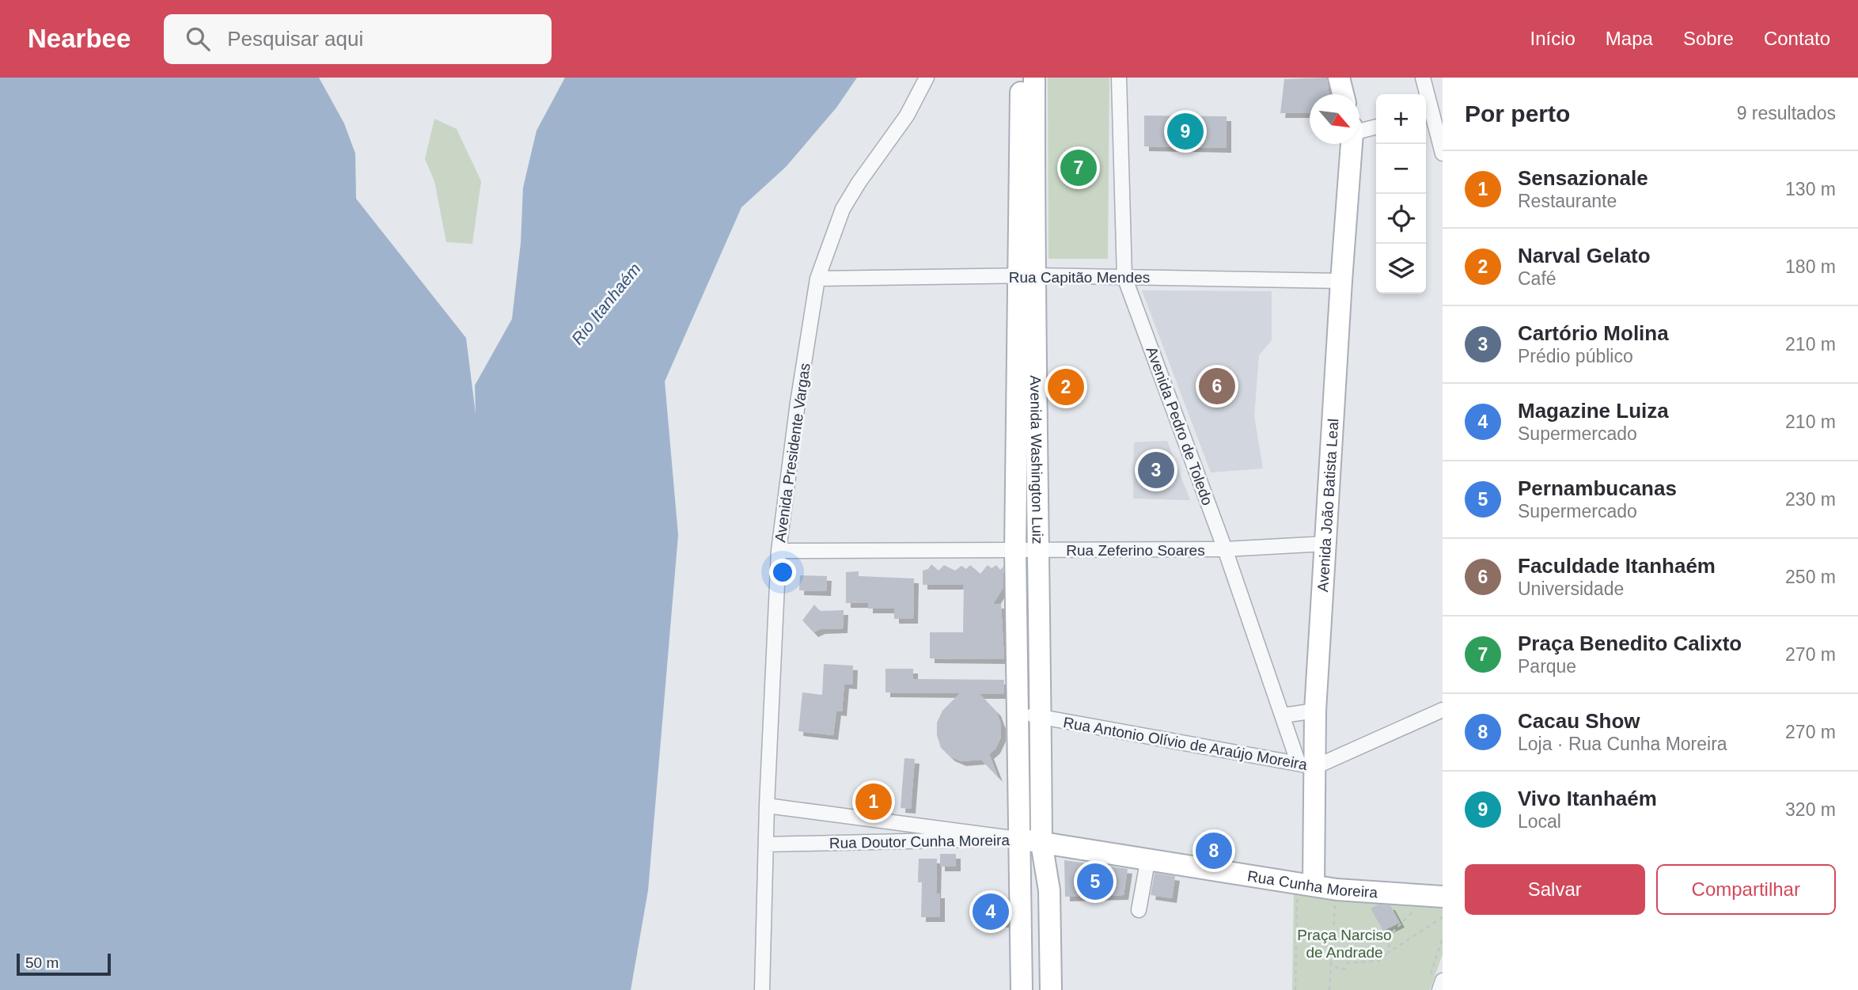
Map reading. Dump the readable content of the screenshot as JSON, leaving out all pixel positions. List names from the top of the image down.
{
  "streets": {
    "main road": ["Avenida Washington Luiz", "Avenida João Batista Leal", "Rua Cunha Moreira"],
    "street": [
      "Rua Capitão Mendes",
      "Avenida Pedro de Toledo",
      "Avenida Presidente Vargas",
      "Rua Zeferino Soares",
      "Rua Antonio Olívio de Araújo Moreira",
      "Rua Doutor Cunha Moreira"
    ]
  },
  "crossings": [
    ["Rua Capitão Mendes", "Avenida Pedro de Toledo"],
    ["Rua Capitão Mendes", "Avenida Presidente Vargas"],
    ["Rua Capitão Mendes", "Avenida Washington Luiz"],
    ["Rua Capitão Mendes", "Avenida João Batista Leal"],
    ["Avenida Pedro de Toledo", "Avenida João Batista Leal"],
    ["Avenida Pedro de Toledo", "Rua Zeferino Soares"],
    ["Avenida Pedro de Toledo", "Rua Antonio Olívio de Araújo Moreira"],
    ["Avenida Presidente Vargas", "Rua Zeferino Soares"],
    ["Avenida Presidente Vargas", "Rua Doutor Cunha Moreira"],
    ["Avenida Washington Luiz", "Rua Zeferino Soares"],
    ["Avenida Washington Luiz", "Rua Antonio Olívio de Araújo Moreira"],
    ["Avenida Washington Luiz", "Rua Doutor Cunha Moreira"],
    ["Avenida Washington Luiz", "Rua Cunha Moreira"],
    ["Avenida João Batista Leal", "Rua Zeferino Soares"],
    ["Avenida João Batista Leal", "Rua Antonio Olívio de Araújo Moreira"],
    ["Avenida João Batista Leal", "Rua Cunha Moreira"],
    ["Rua Doutor Cunha Moreira", "Rua Cunha Moreira"]
  ],
  "water": ["Rio Itanhaém"],
  "parks": ["Praça Narciso de Andrade"],
  "scale_bar": "50 m",
  "north": "bottom right",
  "page": {
    "header": "Nearbee",
    "search": "Pesquisar aqui",
    "nav": [
      "Início",
      "Mapa",
      "Sobre",
      "Contato"
    ],
    "heading": ["Por perto", "9 resultados"],
    "map_buttons": ["+", "−"],
    "pins": [
      "9",
      "7",
      "6",
      "2",
      "3",
      "1",
      "8",
      "5",
      "4"
    ],
    "list": [
      {
        "mark": "1",
        "name": "Sensazionale",
        "note": "Restaurante",
        "value": "130 m"
      },
      {
        "mark": "2",
        "name": "Narval Gelato",
        "note": "Café",
        "value": "180 m"
      },
      {
        "mark": "3",
        "name": "Cartório Molina",
        "note": "Prédio público",
        "value": "210 m"
      },
      {
        "mark": "4",
        "name": "Magazine Luiza",
        "note": "Supermercado",
        "value": "210 m"
      },
      {
        "mark": "5",
        "name": "Pernambucanas",
        "note": "Supermercado",
        "value": "230 m"
      },
      {
        "mark": "6",
        "name": "Faculdade Itanhaém",
        "note": "Universidade",
        "value": "250 m"
      },
      {
        "mark": "7",
        "name": "Praça Benedito Calixto",
        "note": "Parque",
        "value": "270 m"
      },
      {
        "mark": "8",
        "name": "Cacau Show",
        "note": "Loja · Rua Cunha Moreira",
        "value": "270 m"
      },
      {
        "mark": "9",
        "name": "Vivo Itanhaém",
        "note": "Local",
        "value": "320 m"
      }
    ],
    "buttons": ["Salvar", "Compartilhar"],
    "scale": "50 m"
  }
}
